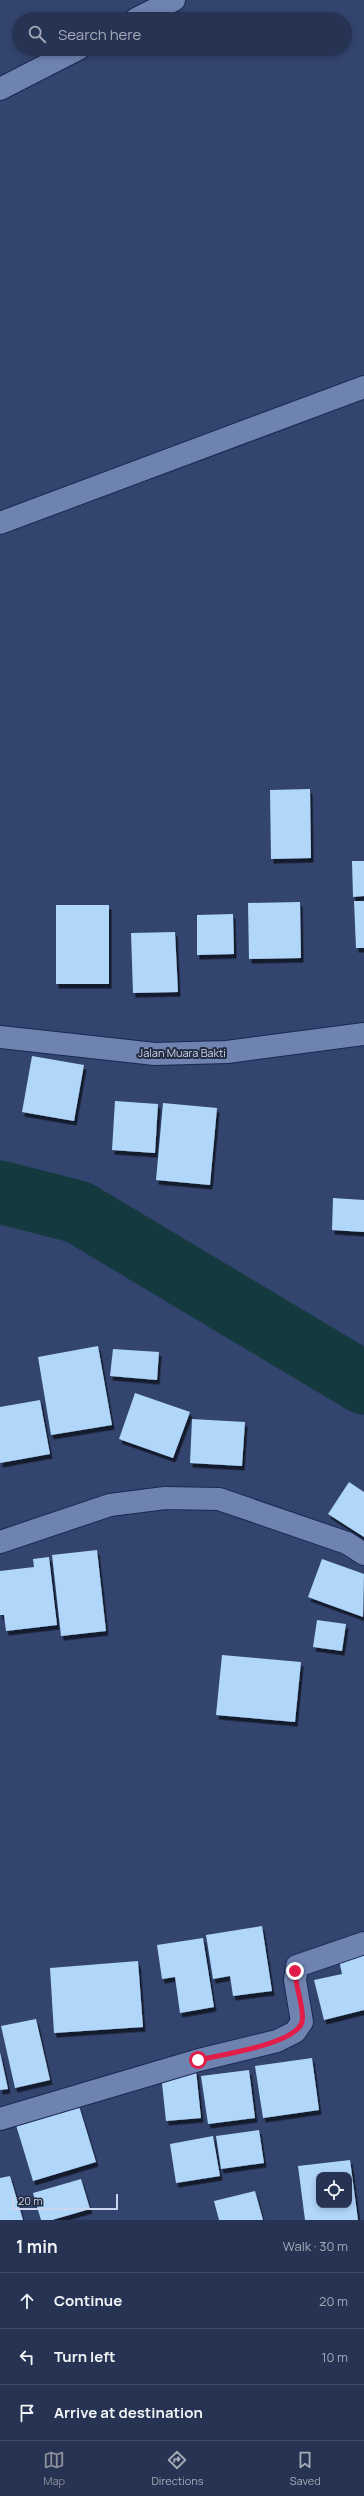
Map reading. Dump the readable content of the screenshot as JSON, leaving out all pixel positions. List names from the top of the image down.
{
  "streets": {
    "street": ["Jalan Muara Bakti"]
  },
  "scale_bar": "20 m",
  "page": {
    "search": "Search here",
    "scale": "20 m",
    "heading": ["1 min", "Walk · 30 m"],
    "list": [
      ["Continue", "20 m"],
      ["Turn left", "10 m"],
      "Arrive at destination"
    ],
    "nav": ["Map", "Directions", "Saved"]
  }
}
